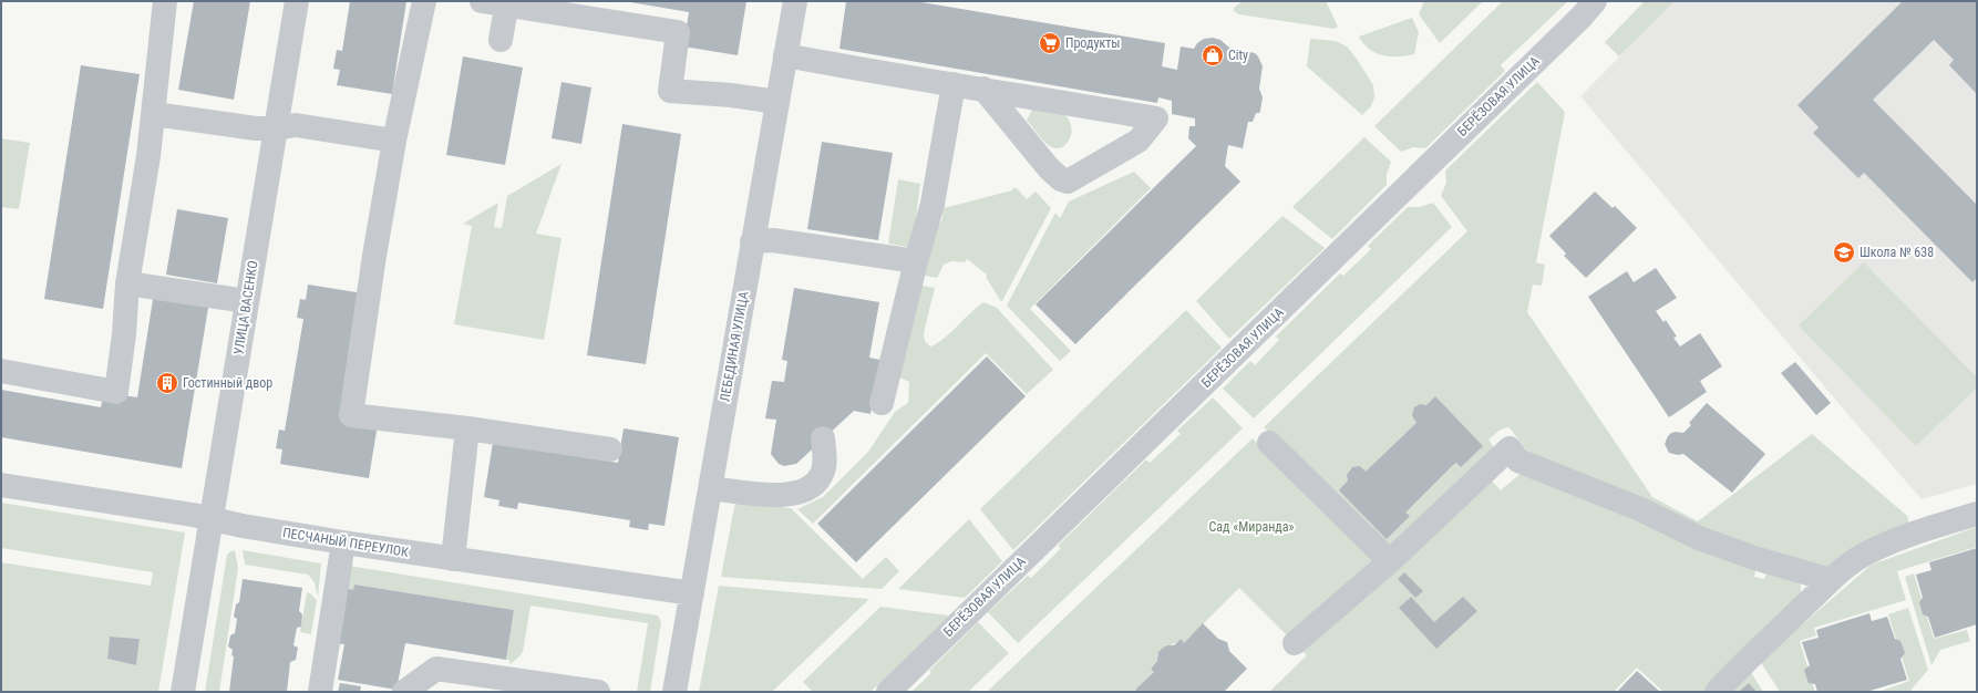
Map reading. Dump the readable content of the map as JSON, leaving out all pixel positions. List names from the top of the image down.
{
  "streets": {
    "street": [
      "БЕРЁЗОВАЯ УЛИЦА",
      "УЛИЦА ВАСЕНКО",
      "ЛЕБЕДИНАЯ УЛИЦА",
      "ПЕСЧАНЫЙ ПЕРЕУЛОК"
    ]
  },
  "crossings": [
    ["УЛИЦА ВАСЕНКО", "ПЕСЧАНЫЙ ПЕРЕУЛОК"],
    ["ЛЕБЕДИНАЯ УЛИЦА", "ПЕСЧАНЫЙ ПЕРЕУЛОК"]
  ],
  "parks": ["Сад «Миранда»"],
  "places": {
    "supermarket": ["Продукты"],
    "shop": ["City"],
    "school or university": ["Школа № 638"],
    "building": ["Гостинный двор"]
  }
}
